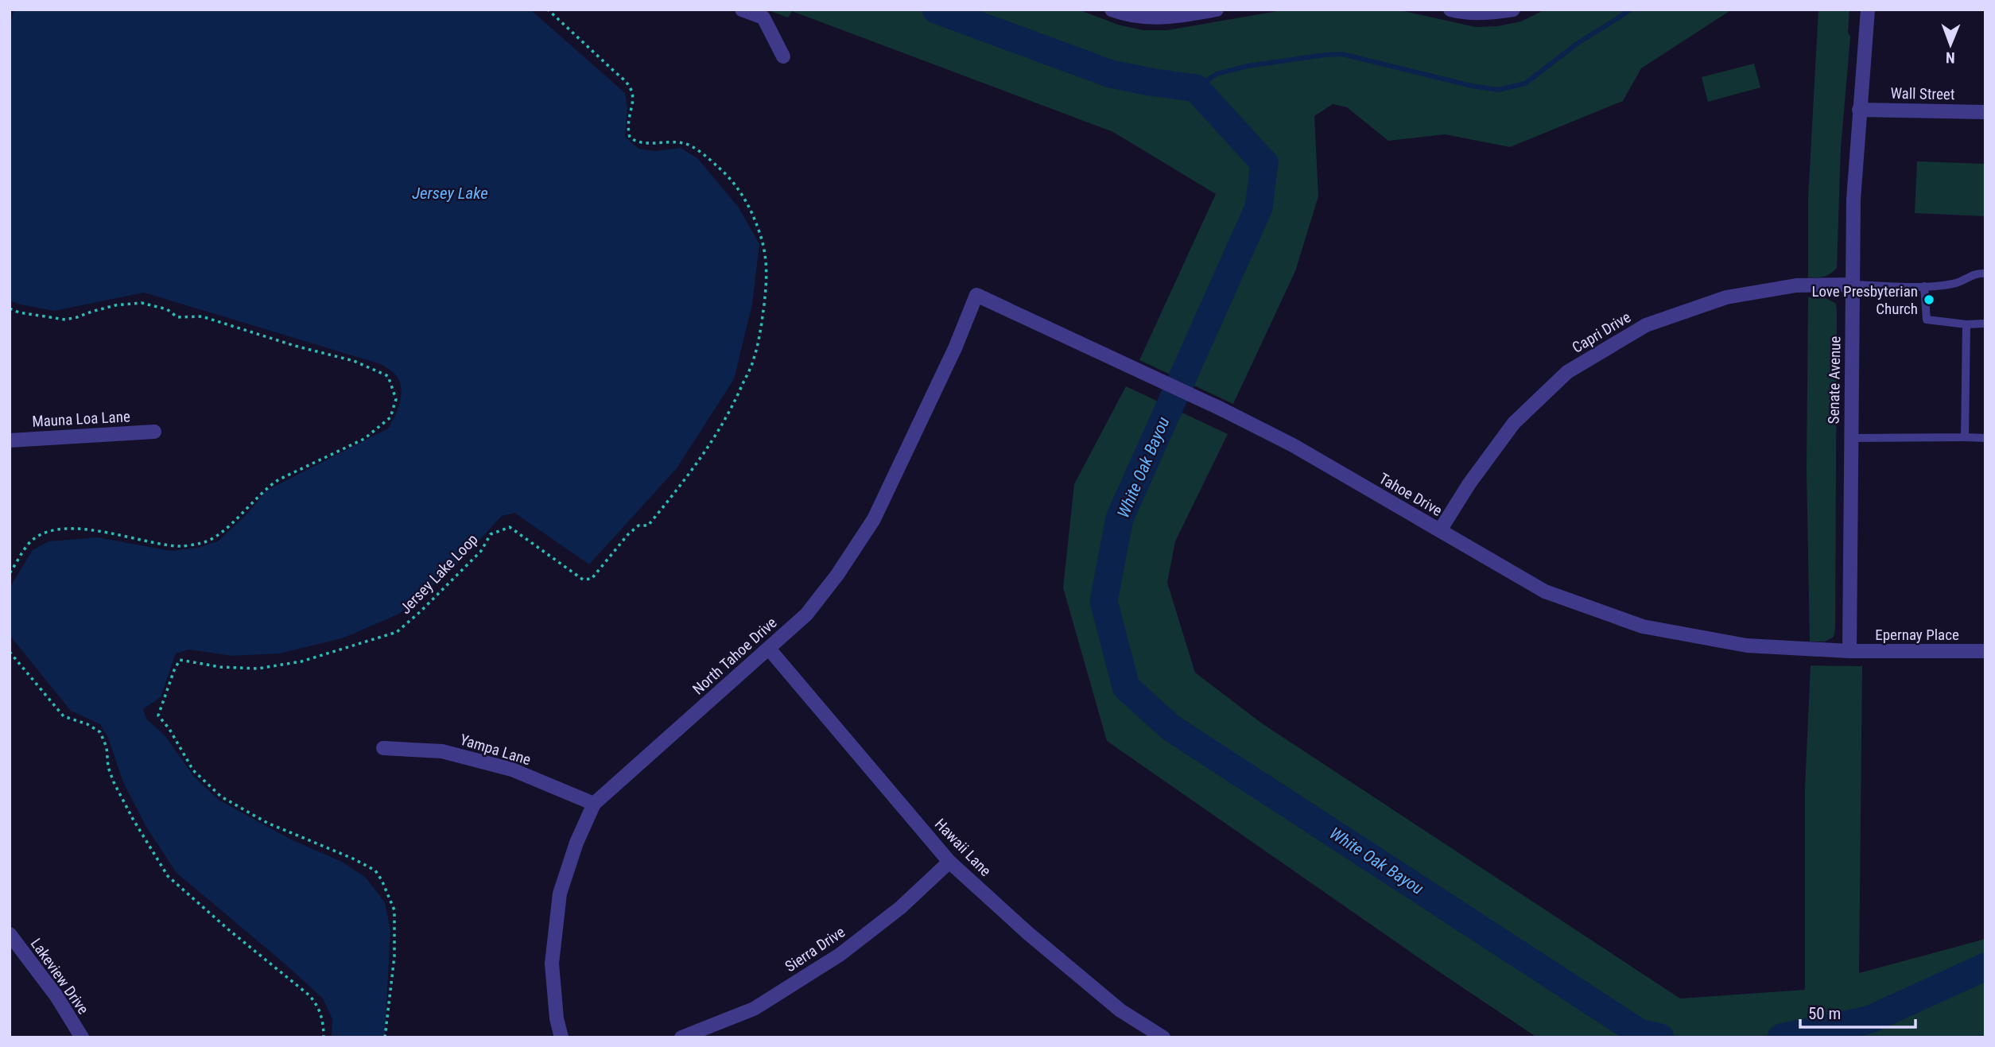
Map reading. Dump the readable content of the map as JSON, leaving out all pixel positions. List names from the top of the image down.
{
  "streets": {
    "street": [
      "Wall Street",
      "Capri Drive",
      "Senate Avenue",
      "Mauna Loa Lane",
      "Tahoe Drive",
      "Epernay Place",
      "North Tahoe Drive",
      "Yampa Lane",
      "Hawaii Lane",
      "Sierra Drive",
      "Lakeview Drive"
    ],
    "path": ["Jersey Lake Loop"]
  },
  "crossings": [
    ["Wall Street", "Senate Avenue"],
    ["Capri Drive", "Senate Avenue"],
    ["Capri Drive", "Tahoe Drive"],
    ["Senate Avenue", "Tahoe Drive"],
    ["Senate Avenue", "Epernay Place"],
    ["Tahoe Drive", "Epernay Place"],
    ["Tahoe Drive", "North Tahoe Drive"],
    ["North Tahoe Drive", "Yampa Lane"],
    ["North Tahoe Drive", "Hawaii Lane"],
    ["Hawaii Lane", "Sierra Drive"]
  ],
  "water": ["Jersey Lake", "White Oak Bayou"],
  "places": ["Love Presbyterian Church"],
  "scale_bar": "50 m",
  "north": "bottom"
}
